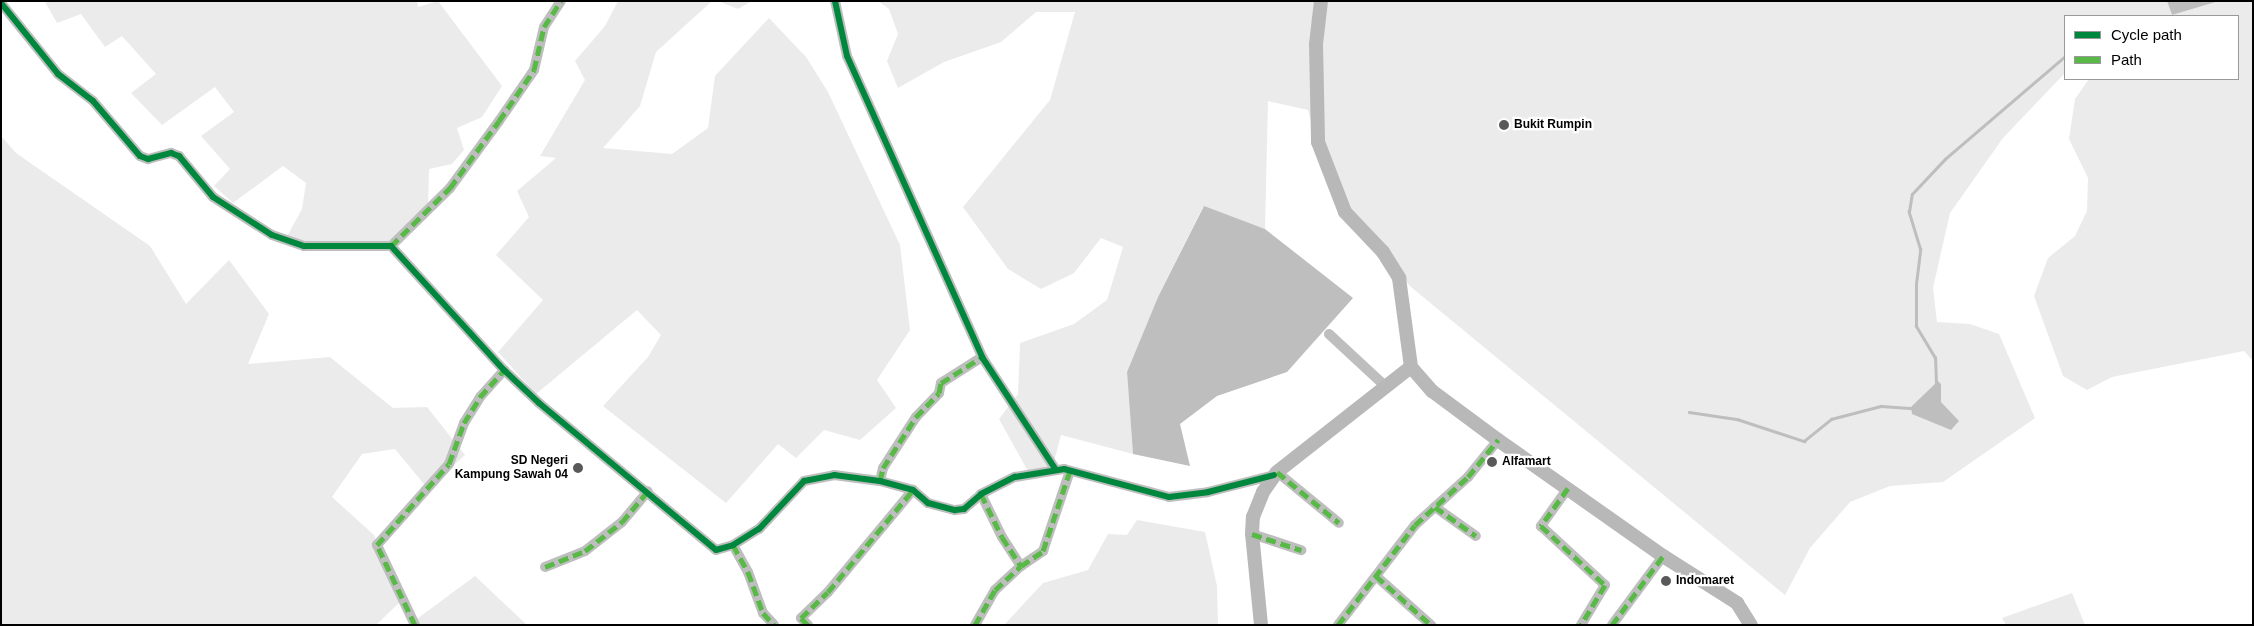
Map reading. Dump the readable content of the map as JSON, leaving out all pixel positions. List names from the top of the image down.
{
  "places": [
    "Bukit Rumpin",
    "Alfamart",
    "SD Negeri Kampung Sawah 04",
    "Indomaret"
  ],
  "legend": ["Cycle path", "Path"]
}
